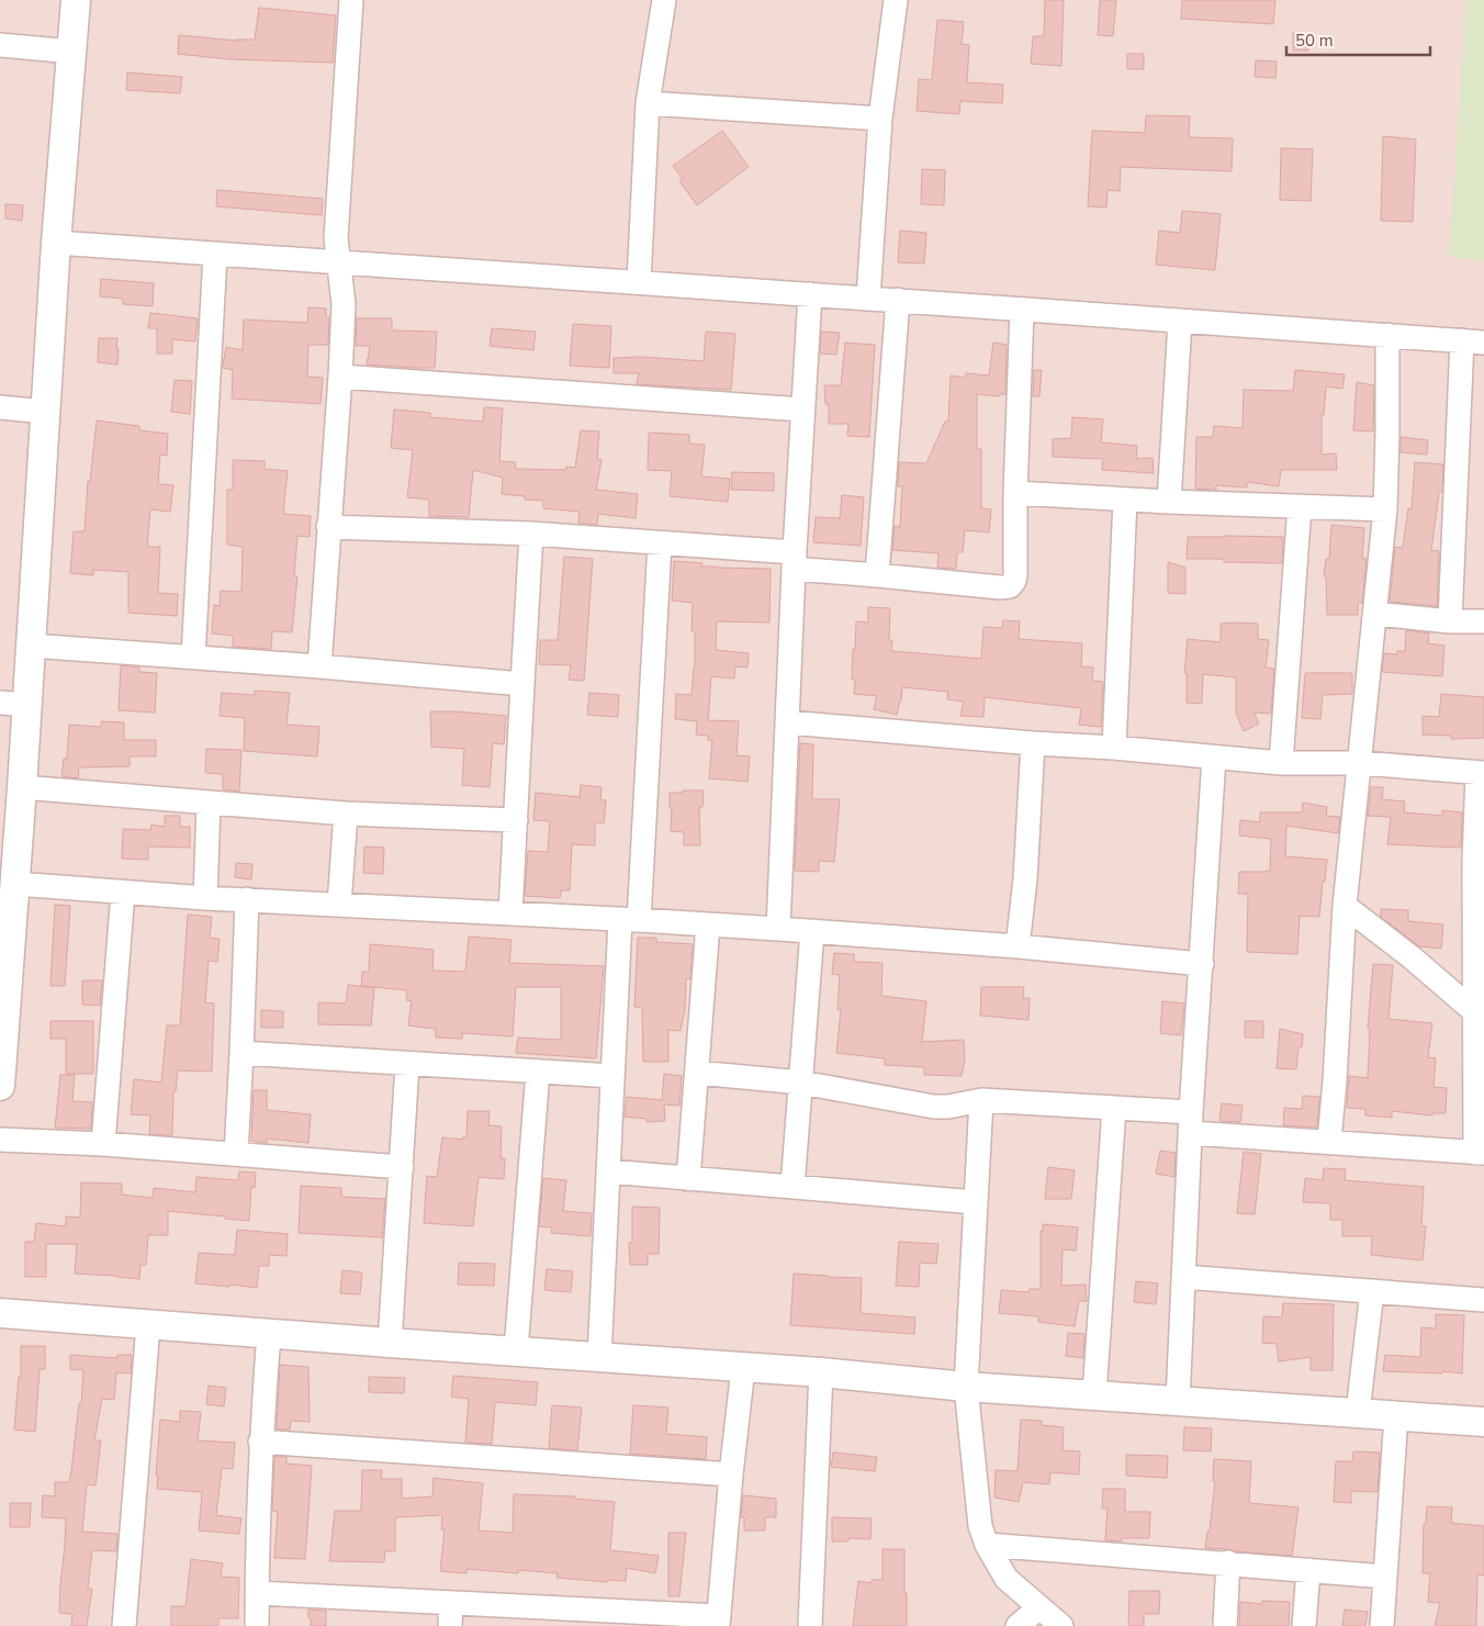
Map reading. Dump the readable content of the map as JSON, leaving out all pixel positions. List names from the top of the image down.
{
  "scale_bar": "50 m"
}
